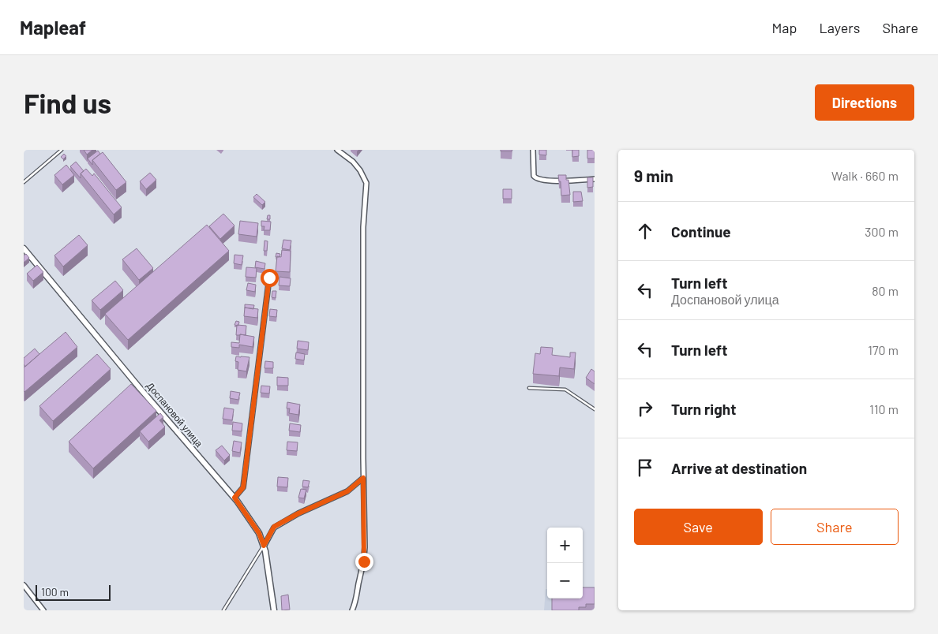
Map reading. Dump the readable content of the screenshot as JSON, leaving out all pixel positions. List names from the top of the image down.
{
  "streets": {
    "street": ["Доспановой улица"]
  },
  "scale_bar": "100 m",
  "page": {
    "header": "Mapleaf",
    "nav": ["Map", "Layers", "Share"],
    "buttons": [
      "Directions",
      ["Save", "Share"]
    ],
    "title": "Find us",
    "heading": ["9 min", "Walk · 660 m"],
    "list": [
      ["Continue", "300 m"],
      ["Turn left", "Доспановой улица", "80 m"],
      ["Turn left", "170 m"],
      ["Turn right", "110 m"],
      "Arrive at destination"
    ],
    "map_buttons": ["+", "−"],
    "scale": "100 m"
  }
}
